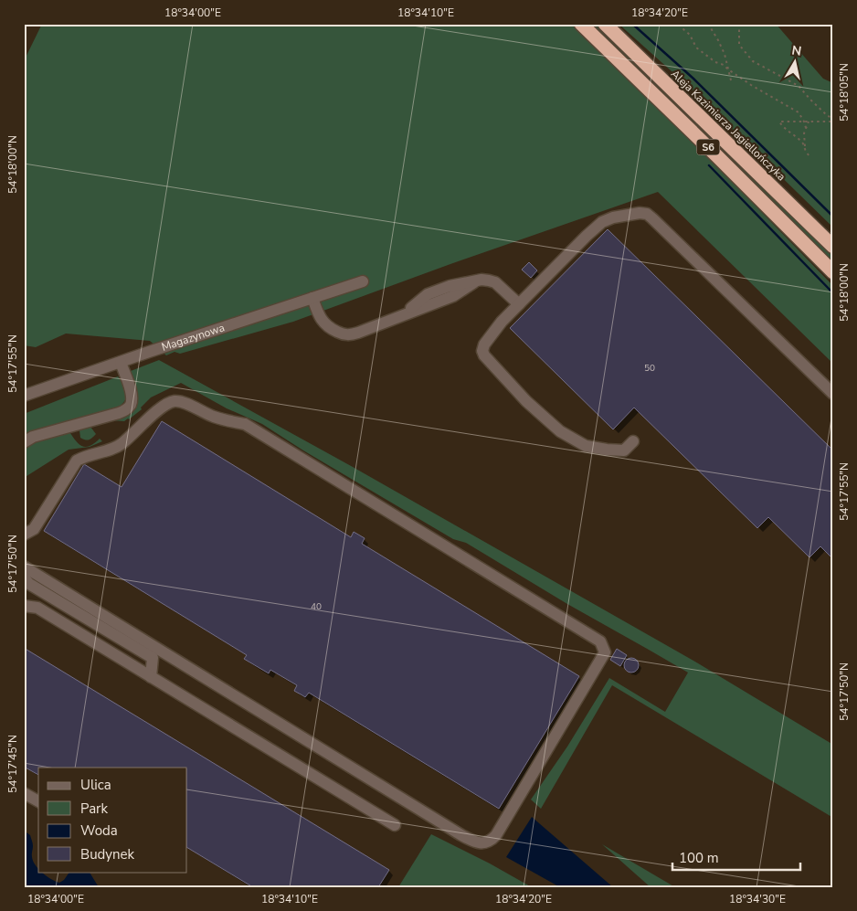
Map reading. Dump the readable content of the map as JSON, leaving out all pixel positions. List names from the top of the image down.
{
  "streets": {
    "highway": ["Aleja Kazimierza Jagiellończyka", "S6"],
    "street": ["Magazynowa"]
  },
  "house_numbers": ["50", "40"],
  "legend": [
    "Ulica",
    "Park",
    "Woda",
    "Budynek"
  ],
  "scale_bar": "100 m",
  "north": "top",
  "coordinates": [
    "18°34'00\"E",
    "18°34'10\"E",
    "18°34'20\"E",
    "54°18'05\"N",
    "54°18'00\"N",
    "54°17'55\"N",
    "54°17'50\"N",
    "54°17'45\"N",
    "18°34'30\"E"
  ]
}
